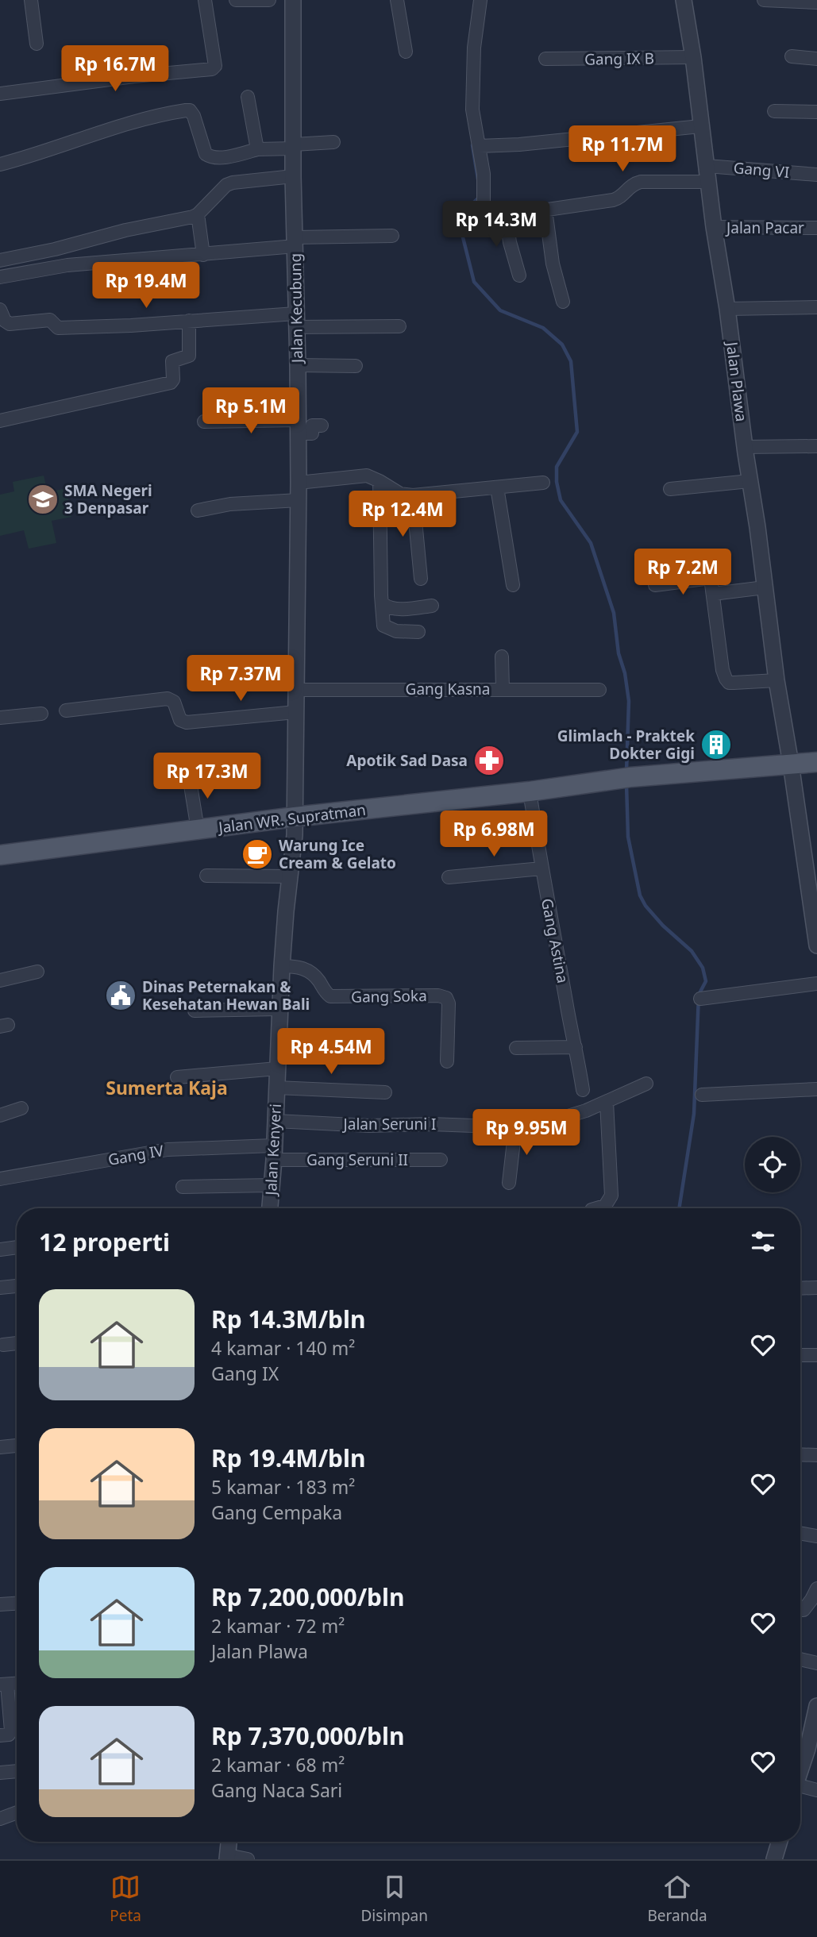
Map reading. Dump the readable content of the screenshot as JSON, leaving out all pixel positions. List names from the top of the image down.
{
  "streets": {
    "main road": ["Jalan WR. Supratman"],
    "street": [
      "Gang IX B",
      "Gang VI",
      "Jalan Pacar",
      "Jalan Kecubung",
      "Jalan Plawa",
      "Gang Kasna",
      "Gang Astina",
      "Gang Soka",
      "Jalan Seruni I",
      "Jalan Kenyeri",
      "Gang IV",
      "Gang Seruni II"
    ]
  },
  "crossings": [
    ["Gang IX B", "Jalan Plawa"],
    ["Gang VI", "Jalan Plawa"],
    ["Jalan Pacar", "Jalan Plawa"],
    ["Jalan Kecubung", "Gang Kasna"],
    ["Jalan Kecubung", "Jalan WR. Supratman"],
    ["Jalan Kecubung", "Jalan Kenyeri"],
    ["Jalan Plawa", "Jalan WR. Supratman"],
    ["Jalan WR. Supratman", "Gang Astina"],
    ["Jalan WR. Supratman", "Jalan Kenyeri"],
    ["Gang Soka", "Jalan Kenyeri"],
    ["Jalan Seruni I", "Jalan Kenyeri"],
    ["Jalan Kenyeri", "Gang IV"],
    ["Jalan Kenyeri", "Gang Seruni II"],
    ["Gang IV", "Gang Seruni II"]
  ],
  "districts": ["Sumerta Kaja"],
  "places": {
    "school or university": ["SMA Negeri 3 Denpasar"],
    "building": ["Glimlach - Praktek Dokter Gigi"],
    "pharmacy": ["Apotik Sad Dasa"],
    "cafe": ["Warung Ice Cream & Gelato"],
    "public building": ["Dinas Peternakan & Kesehatan Hewan Bali"]
  },
  "page": {
    "price": [
      "Rp 16.7M",
      "Rp 11.7M",
      "Rp 14.3M",
      "Rp 19.4M",
      "Rp 5.1M",
      "Rp 12.4M",
      "Rp 7.2M",
      "Rp 7.37M",
      "Rp 17.3M",
      "Rp 6.98M",
      "Rp 4.54M",
      "Rp 9.95M"
    ],
    "heading": "12 properti",
    "list": [
      {
        "name": "Rp 14.3M/bln",
        "note": "4 kamar · 140 m² · Gang IX"
      },
      {
        "name": "Rp 19.4M/bln",
        "note": "5 kamar · 183 m² · Gang Cempaka"
      },
      {
        "name": "Rp 7,200,000/bln",
        "note": "2 kamar · 72 m² · Jalan Plawa"
      },
      {
        "name": "Rp 7,370,000/bln",
        "note": "2 kamar · 68 m² · Gang Naca Sari"
      }
    ],
    "tabs": ["Peta", "Disimpan", "Beranda"]
  }
}
